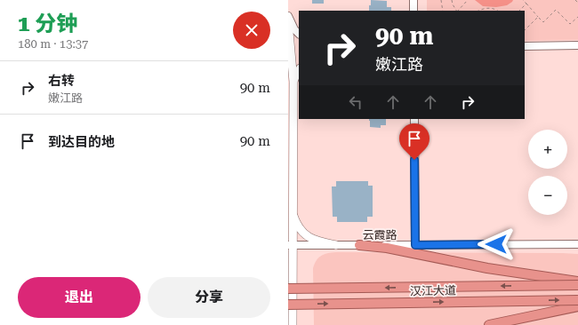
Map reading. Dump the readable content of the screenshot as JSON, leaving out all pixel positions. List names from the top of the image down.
{
  "streets": {
    "highway": ["汉江大道"],
    "street": ["云霞路"]
  },
  "page": {
    "heading": ["1 分钟", "180 m · 13:37"],
    "turn": ["90 m", "嫩江路"],
    "list": [
      {
        "name": "右转",
        "note": "嫩江路",
        "value": "90 m"
      },
      {
        "name": "到达目的地",
        "value": "90 m"
      }
    ],
    "map_buttons": ["+", "−"],
    "buttons": ["退出", "分享"]
  }
}
